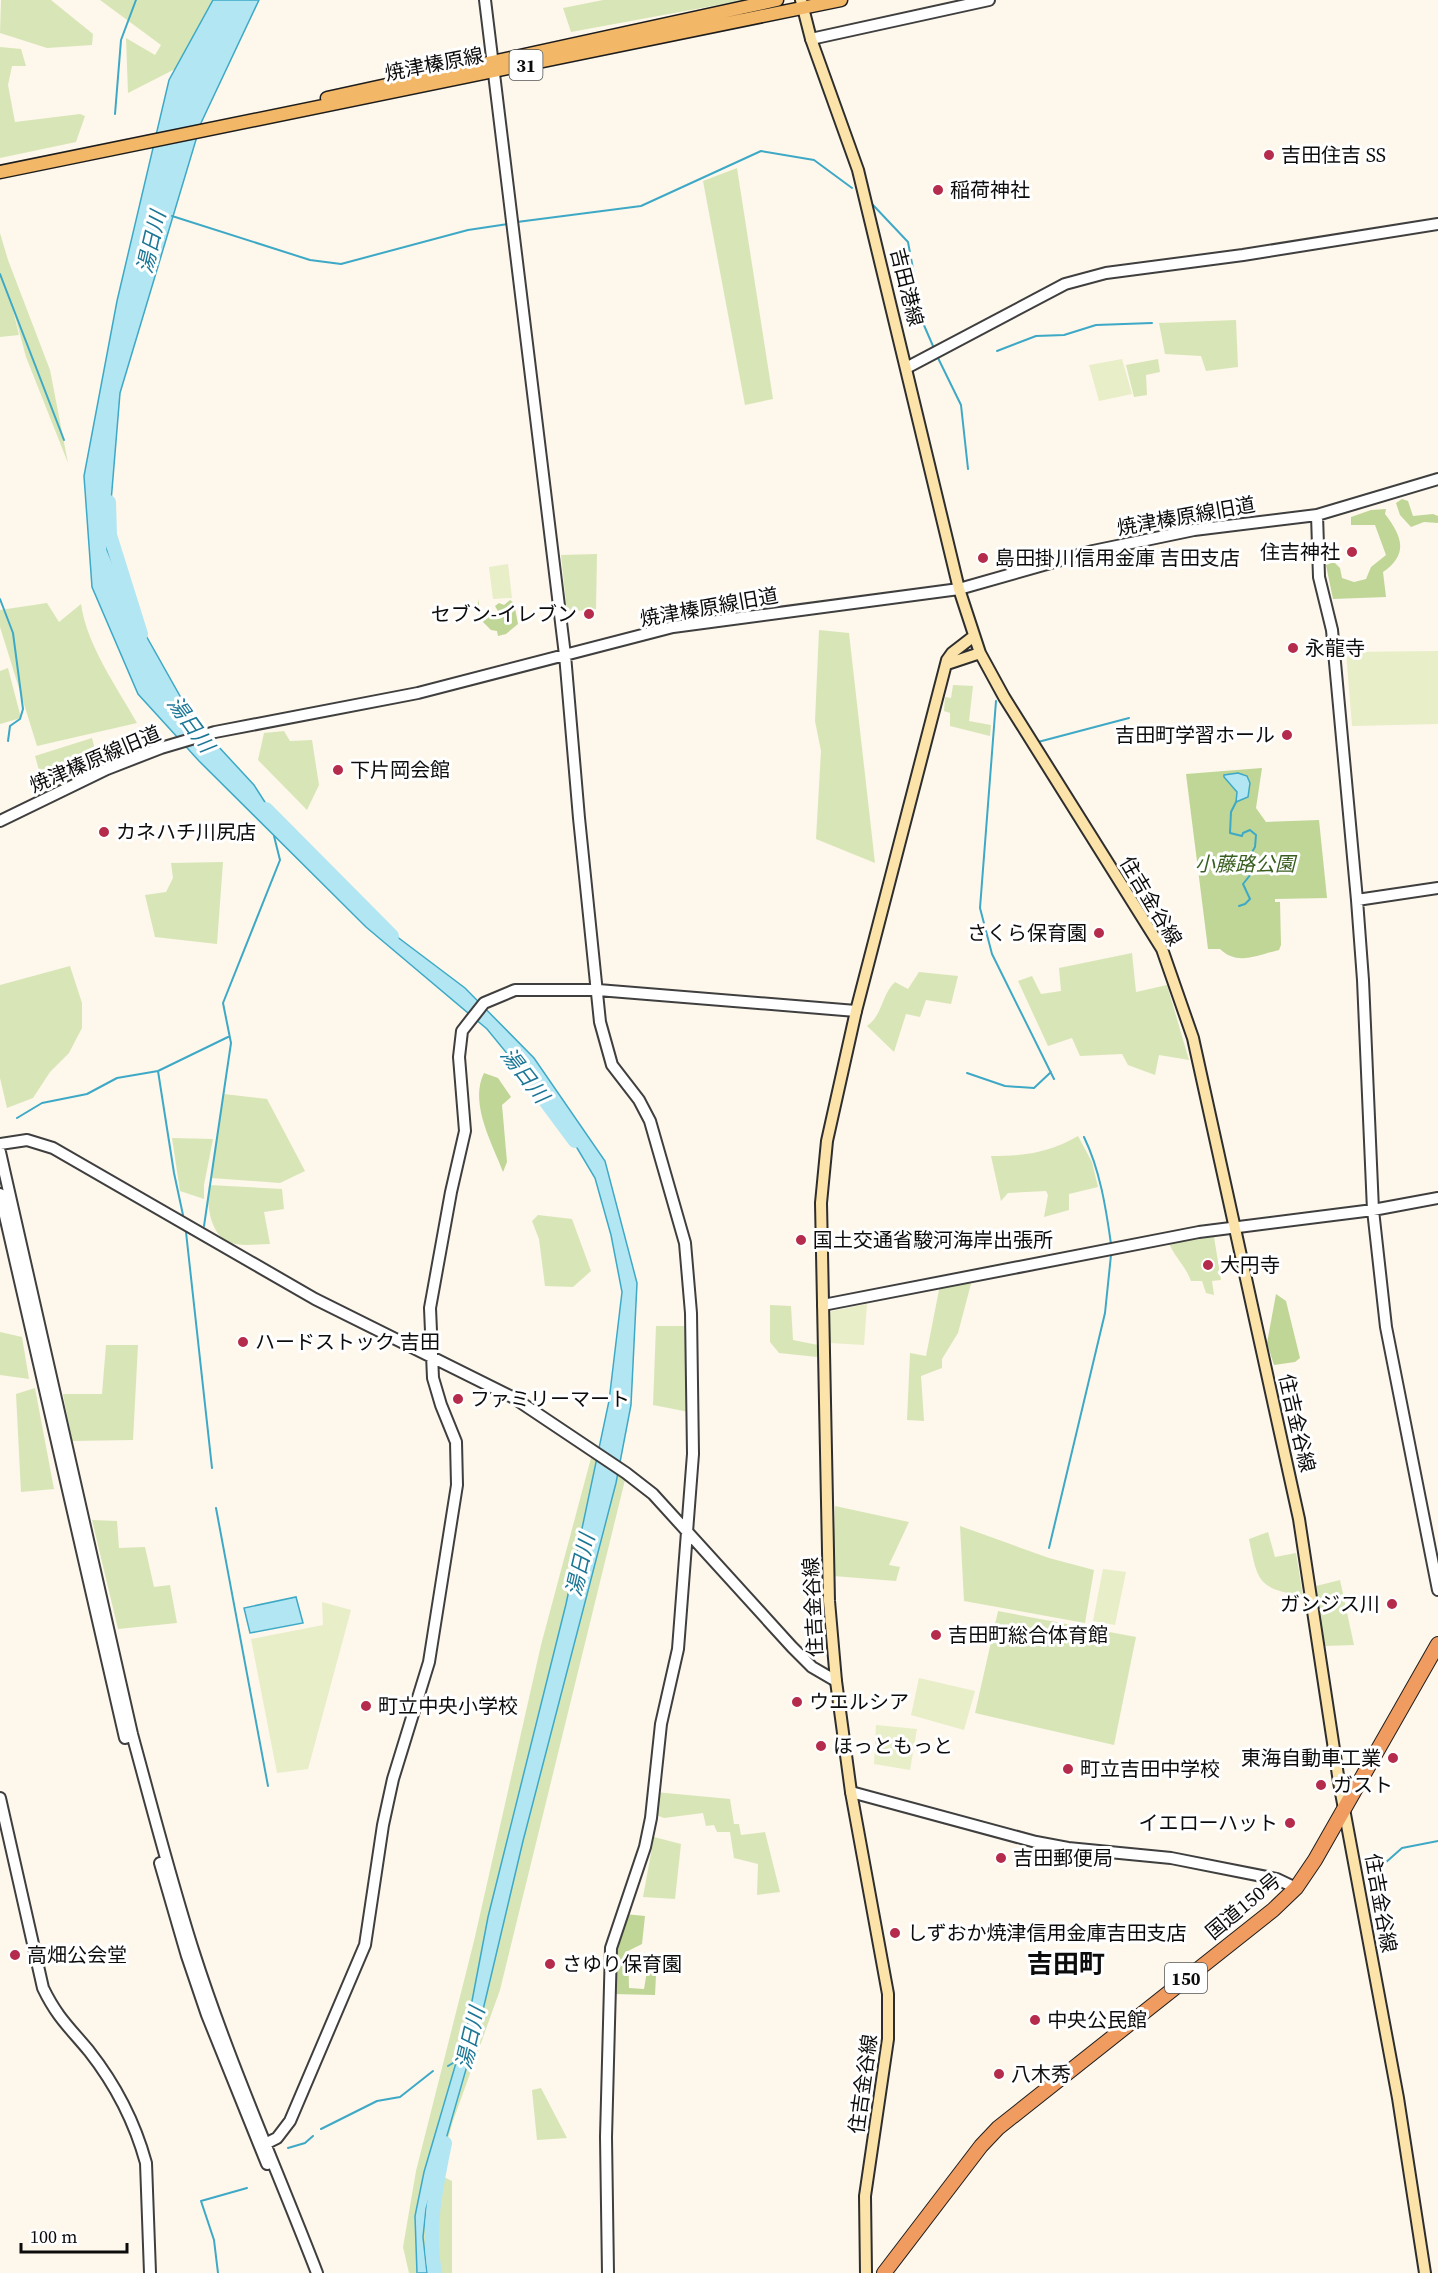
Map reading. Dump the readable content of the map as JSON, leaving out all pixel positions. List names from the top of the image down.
{
  "streets": {
    "highway": ["国道150号", "150"],
    "main road": [
      "焼津榛原線",
      "31",
      "吉田港線",
      "住吉金谷線"
    ],
    "street": ["焼津榛原線旧道"]
  },
  "crossings": [
    ["焼津榛原線", "吉田港線"],
    ["吉田港線", "焼津榛原線旧道"],
    ["吉田港線", "住吉金谷線"],
    ["焼津榛原線旧道", "住吉金谷線"],
    ["住吉金谷線", "国道150号"]
  ],
  "districts": ["吉田町"],
  "water": ["湯日川"],
  "parks": ["小藤路公園"],
  "places": [
    "吉田住吉 SS",
    "稲荷神社",
    "住吉神社",
    "島田掛川信用金庫 吉田支店",
    "セブン-イレブン",
    "永龍寺",
    "吉田町学習ホール",
    "下片岡会館",
    "カネハチ川尻店",
    "さくら保育園",
    "国土交通省駿河海岸出張所",
    "大円寺",
    "ハードストック 吉田",
    "ファミリーマート",
    "ガンジス川",
    "吉田町総合体育館",
    "ウエルシア",
    "町立中央小学校",
    "ほっともっと",
    "東海自動車工業",
    "町立吉田中学校",
    "ガスト",
    "イエローハット",
    "吉田郵便局",
    "しずおか焼津信用金庫吉田支店",
    "高畑公会堂",
    "さゆり保育園",
    "中央公民館",
    "八木秀"
  ],
  "scale_bar": "100 m"
}
